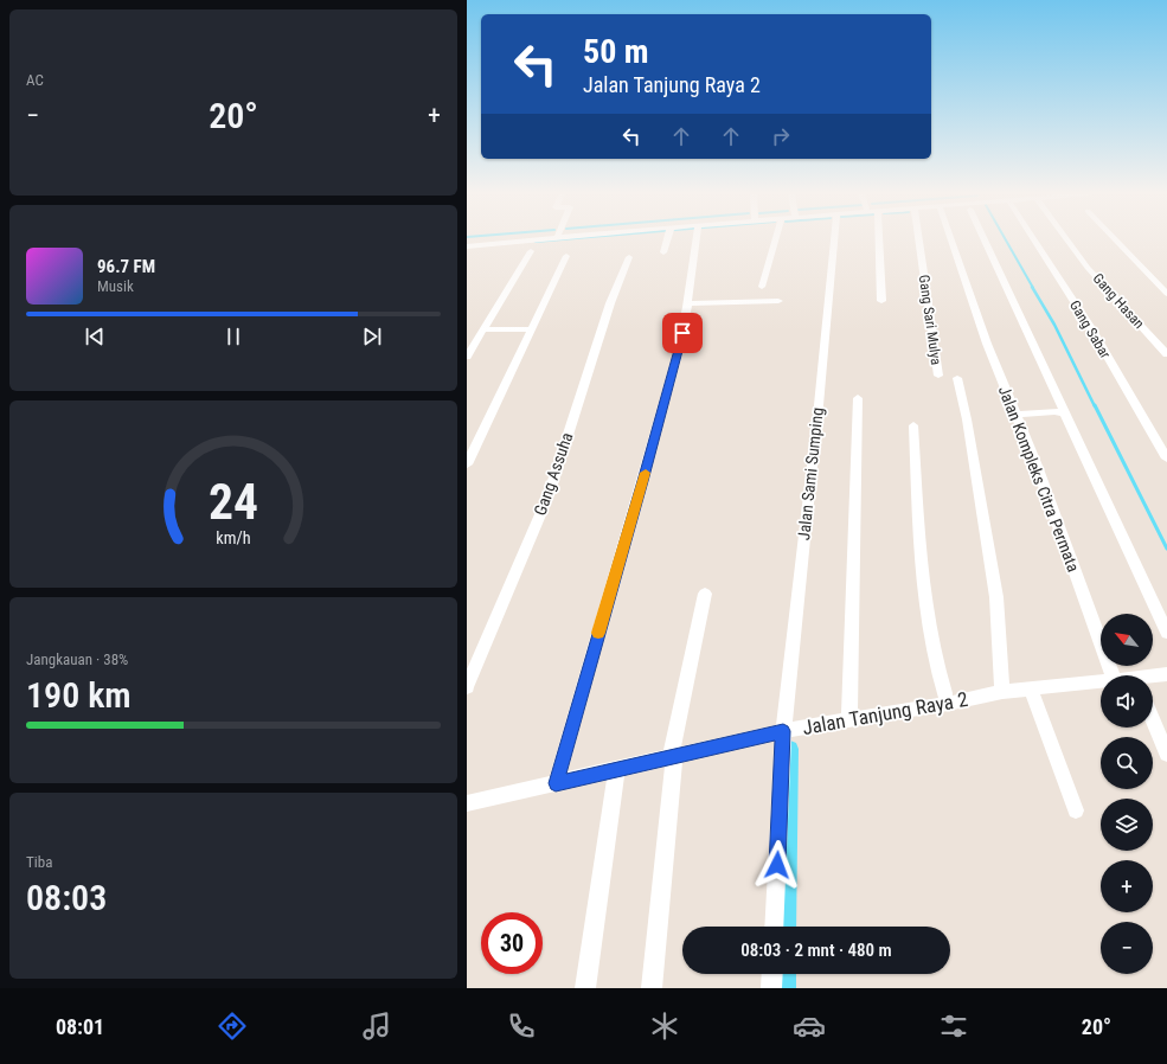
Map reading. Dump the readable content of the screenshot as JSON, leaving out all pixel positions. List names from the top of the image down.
{
  "streets": {
    "street": [
      "Gang Hasan",
      "Gang Sari Mulya",
      "Gang Sabar",
      "Gang Assuha",
      "Jalan Sami Sumping",
      "Jalan Kompleks Citra Permata",
      "Jalan Tanjung Raya 2"
    ]
  },
  "crossings": [
    ["Jalan Sami Sumping", "Jalan Tanjung Raya 2"]
  ],
  "north": "top left",
  "page": {
    "tile": [
      "AC",
      ["Jangkauan · 38%", "190 km"],
      ["Tiba", "08:03"]
    ],
    "turn": ["50 m", "Jalan Tanjung Raya 2"],
    "heat": ["−", "20°", "+"],
    "song": ["96.7 FM", "Musik"],
    "map_buttons": ["+", "−"],
    "limit": "30",
    "trip": "08:03 · 2 mnt · 480 m",
    "tabs": ["08:01", "20°"],
    "gauge": ["24", "km/h"]
  }
}
